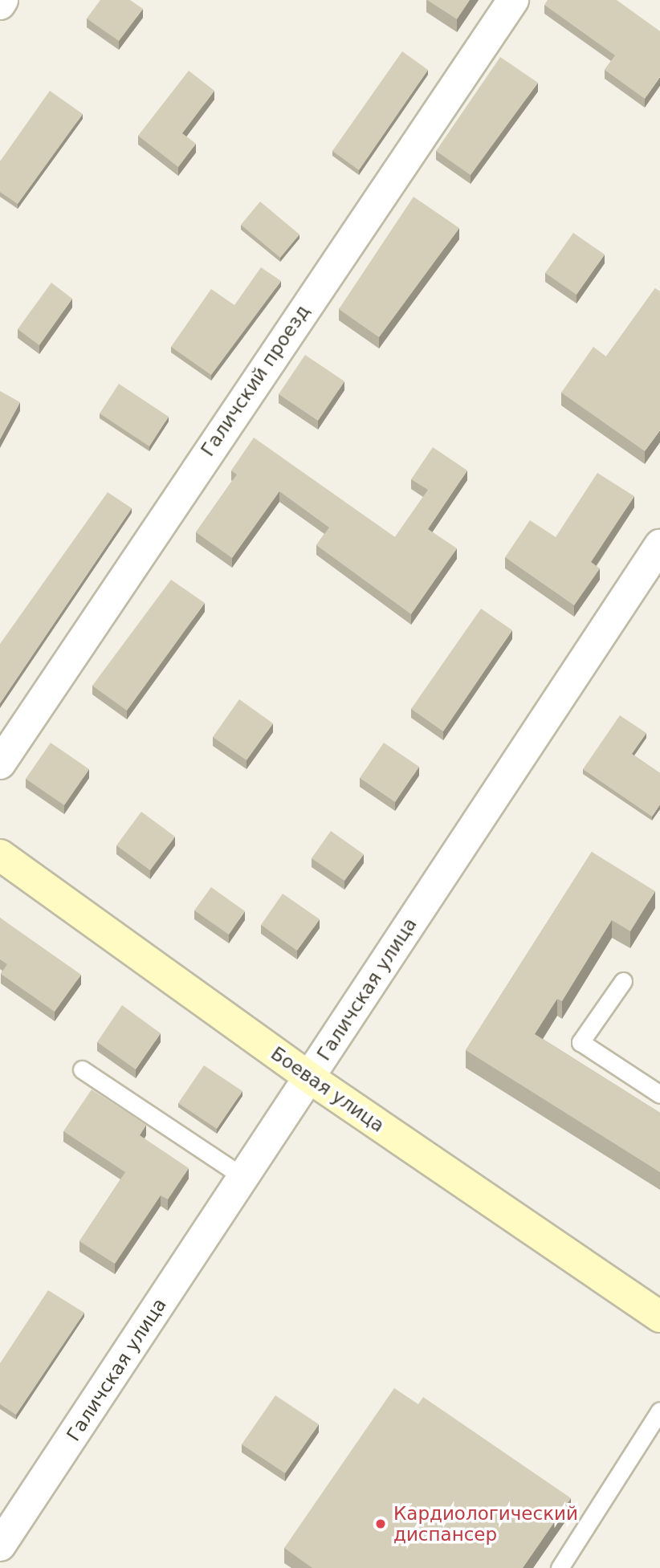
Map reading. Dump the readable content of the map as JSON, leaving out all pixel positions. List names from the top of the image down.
{
  "streets": {
    "street": ["Галичский проезд", "Галичская улица", "Боевая улица"]
  },
  "crossings": [
    ["Галичская улица", "Боевая улица"]
  ],
  "places": ["Кардиологический диспансер"]
}
